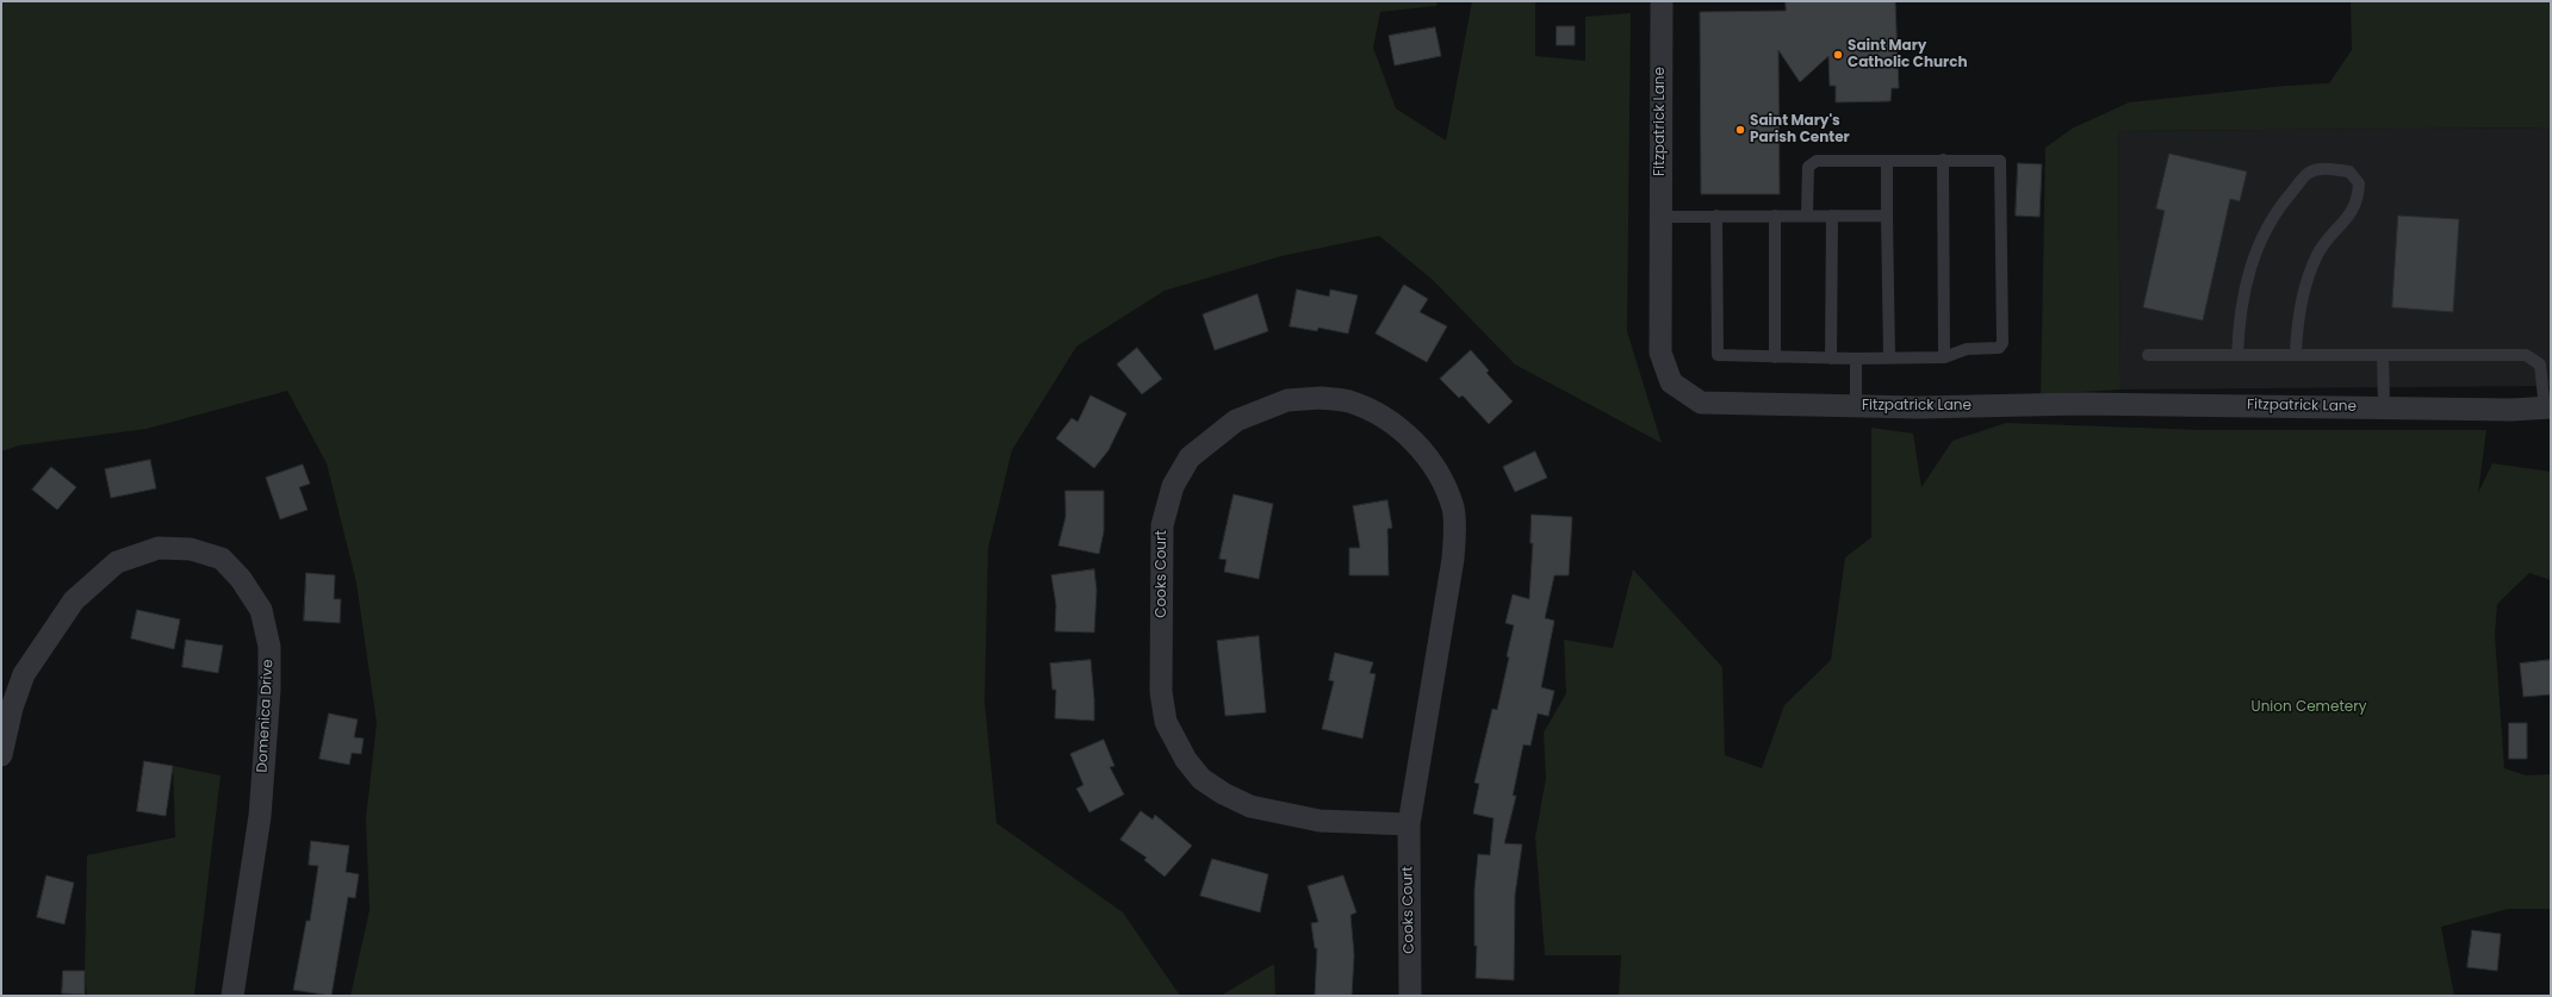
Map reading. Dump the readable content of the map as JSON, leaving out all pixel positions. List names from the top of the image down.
{
  "streets": {
    "street": ["Fitzpatrick Lane", "Cooks Court", "Domenica Drive"]
  },
  "parks": ["Union Cemetery"],
  "places": ["Saint Mary Catholic Church", "Saint Mary's Parish Center"]
}
